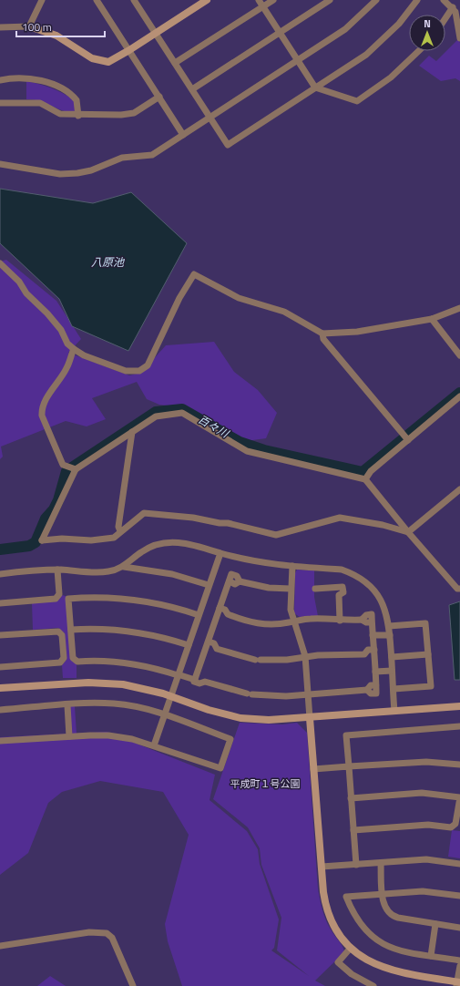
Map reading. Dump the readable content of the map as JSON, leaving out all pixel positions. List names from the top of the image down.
{
  "water": ["八原池", "百々川"],
  "parks": ["平成町１号公園"],
  "scale_bar": "100 m",
  "north": "top"
}
